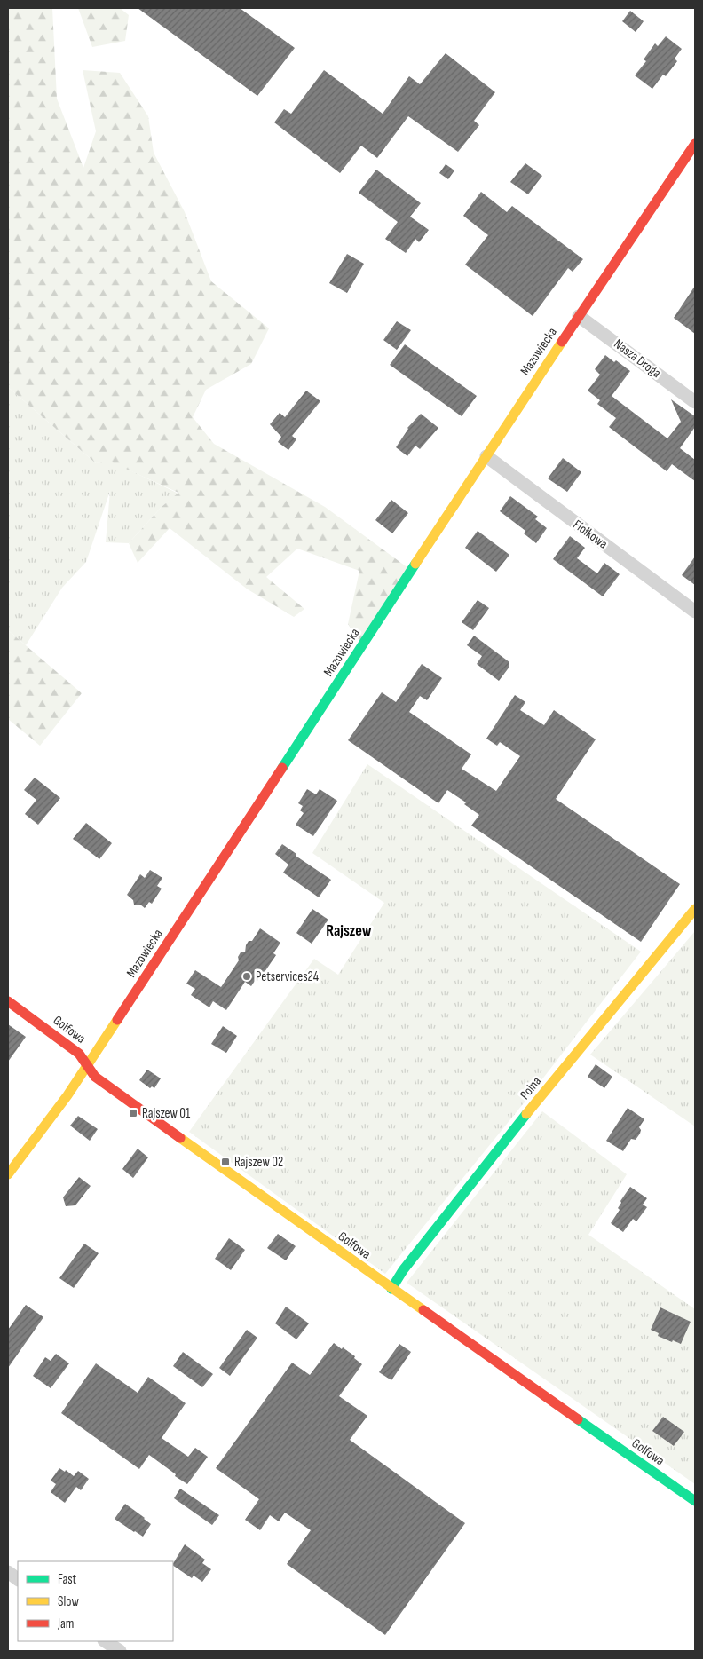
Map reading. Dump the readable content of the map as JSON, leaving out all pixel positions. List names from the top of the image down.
{
  "streets": {
    "street": [
      "Mazowiecka",
      "Nasza Droga",
      "Fiołkowa",
      "Golfowa",
      "Polna"
    ]
  },
  "crossings": [
    ["Mazowiecka", "Nasza Droga"],
    ["Mazowiecka", "Fiołkowa"],
    ["Mazowiecka", "Golfowa"],
    ["Golfowa", "Polna"]
  ],
  "districts": ["Rajszew"],
  "places": {
    "other": ["Petservices24"],
    "transit": ["Rajszew 01", "Rajszew 02"]
  },
  "legend": ["Fast", "Slow", "Jam"]
}
